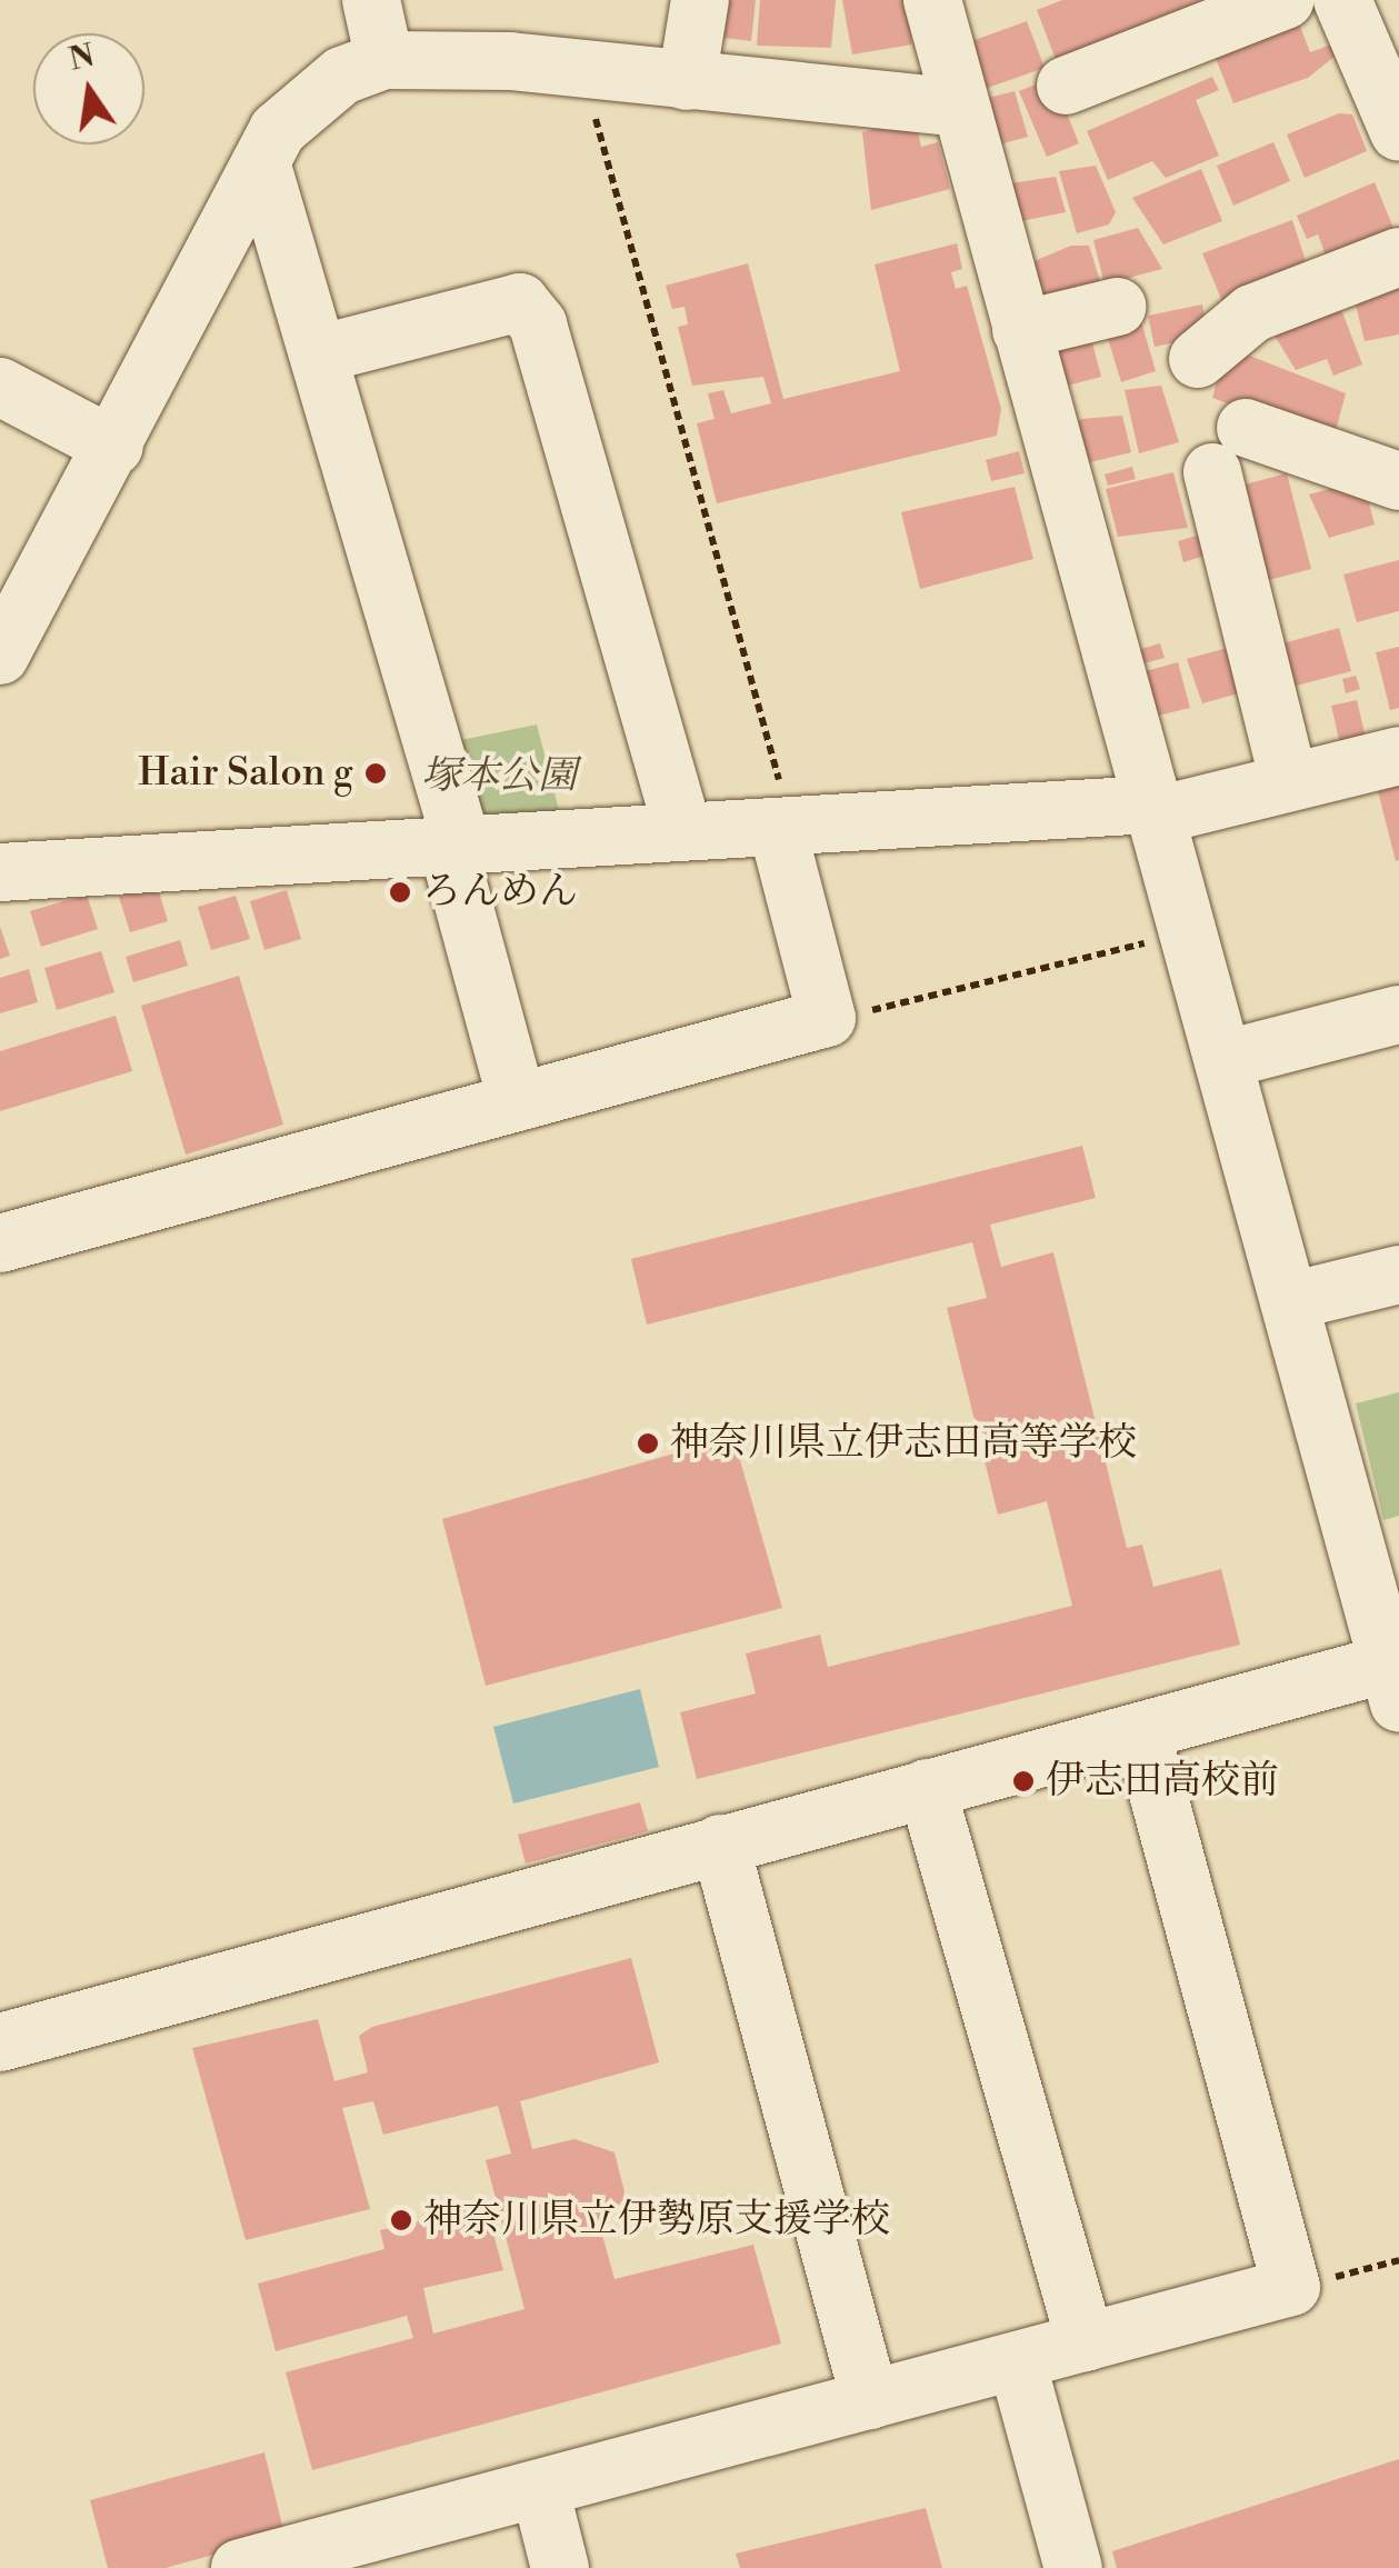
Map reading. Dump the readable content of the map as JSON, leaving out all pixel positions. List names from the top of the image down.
{
  "parks": ["塚本公園"],
  "places": [
    "Hair Salon g",
    "ろんめん",
    "神奈川県立伊志田高等学校",
    "伊志田高校前",
    "神奈川県立伊勢原支援学校"
  ],
  "north": "top"
}
